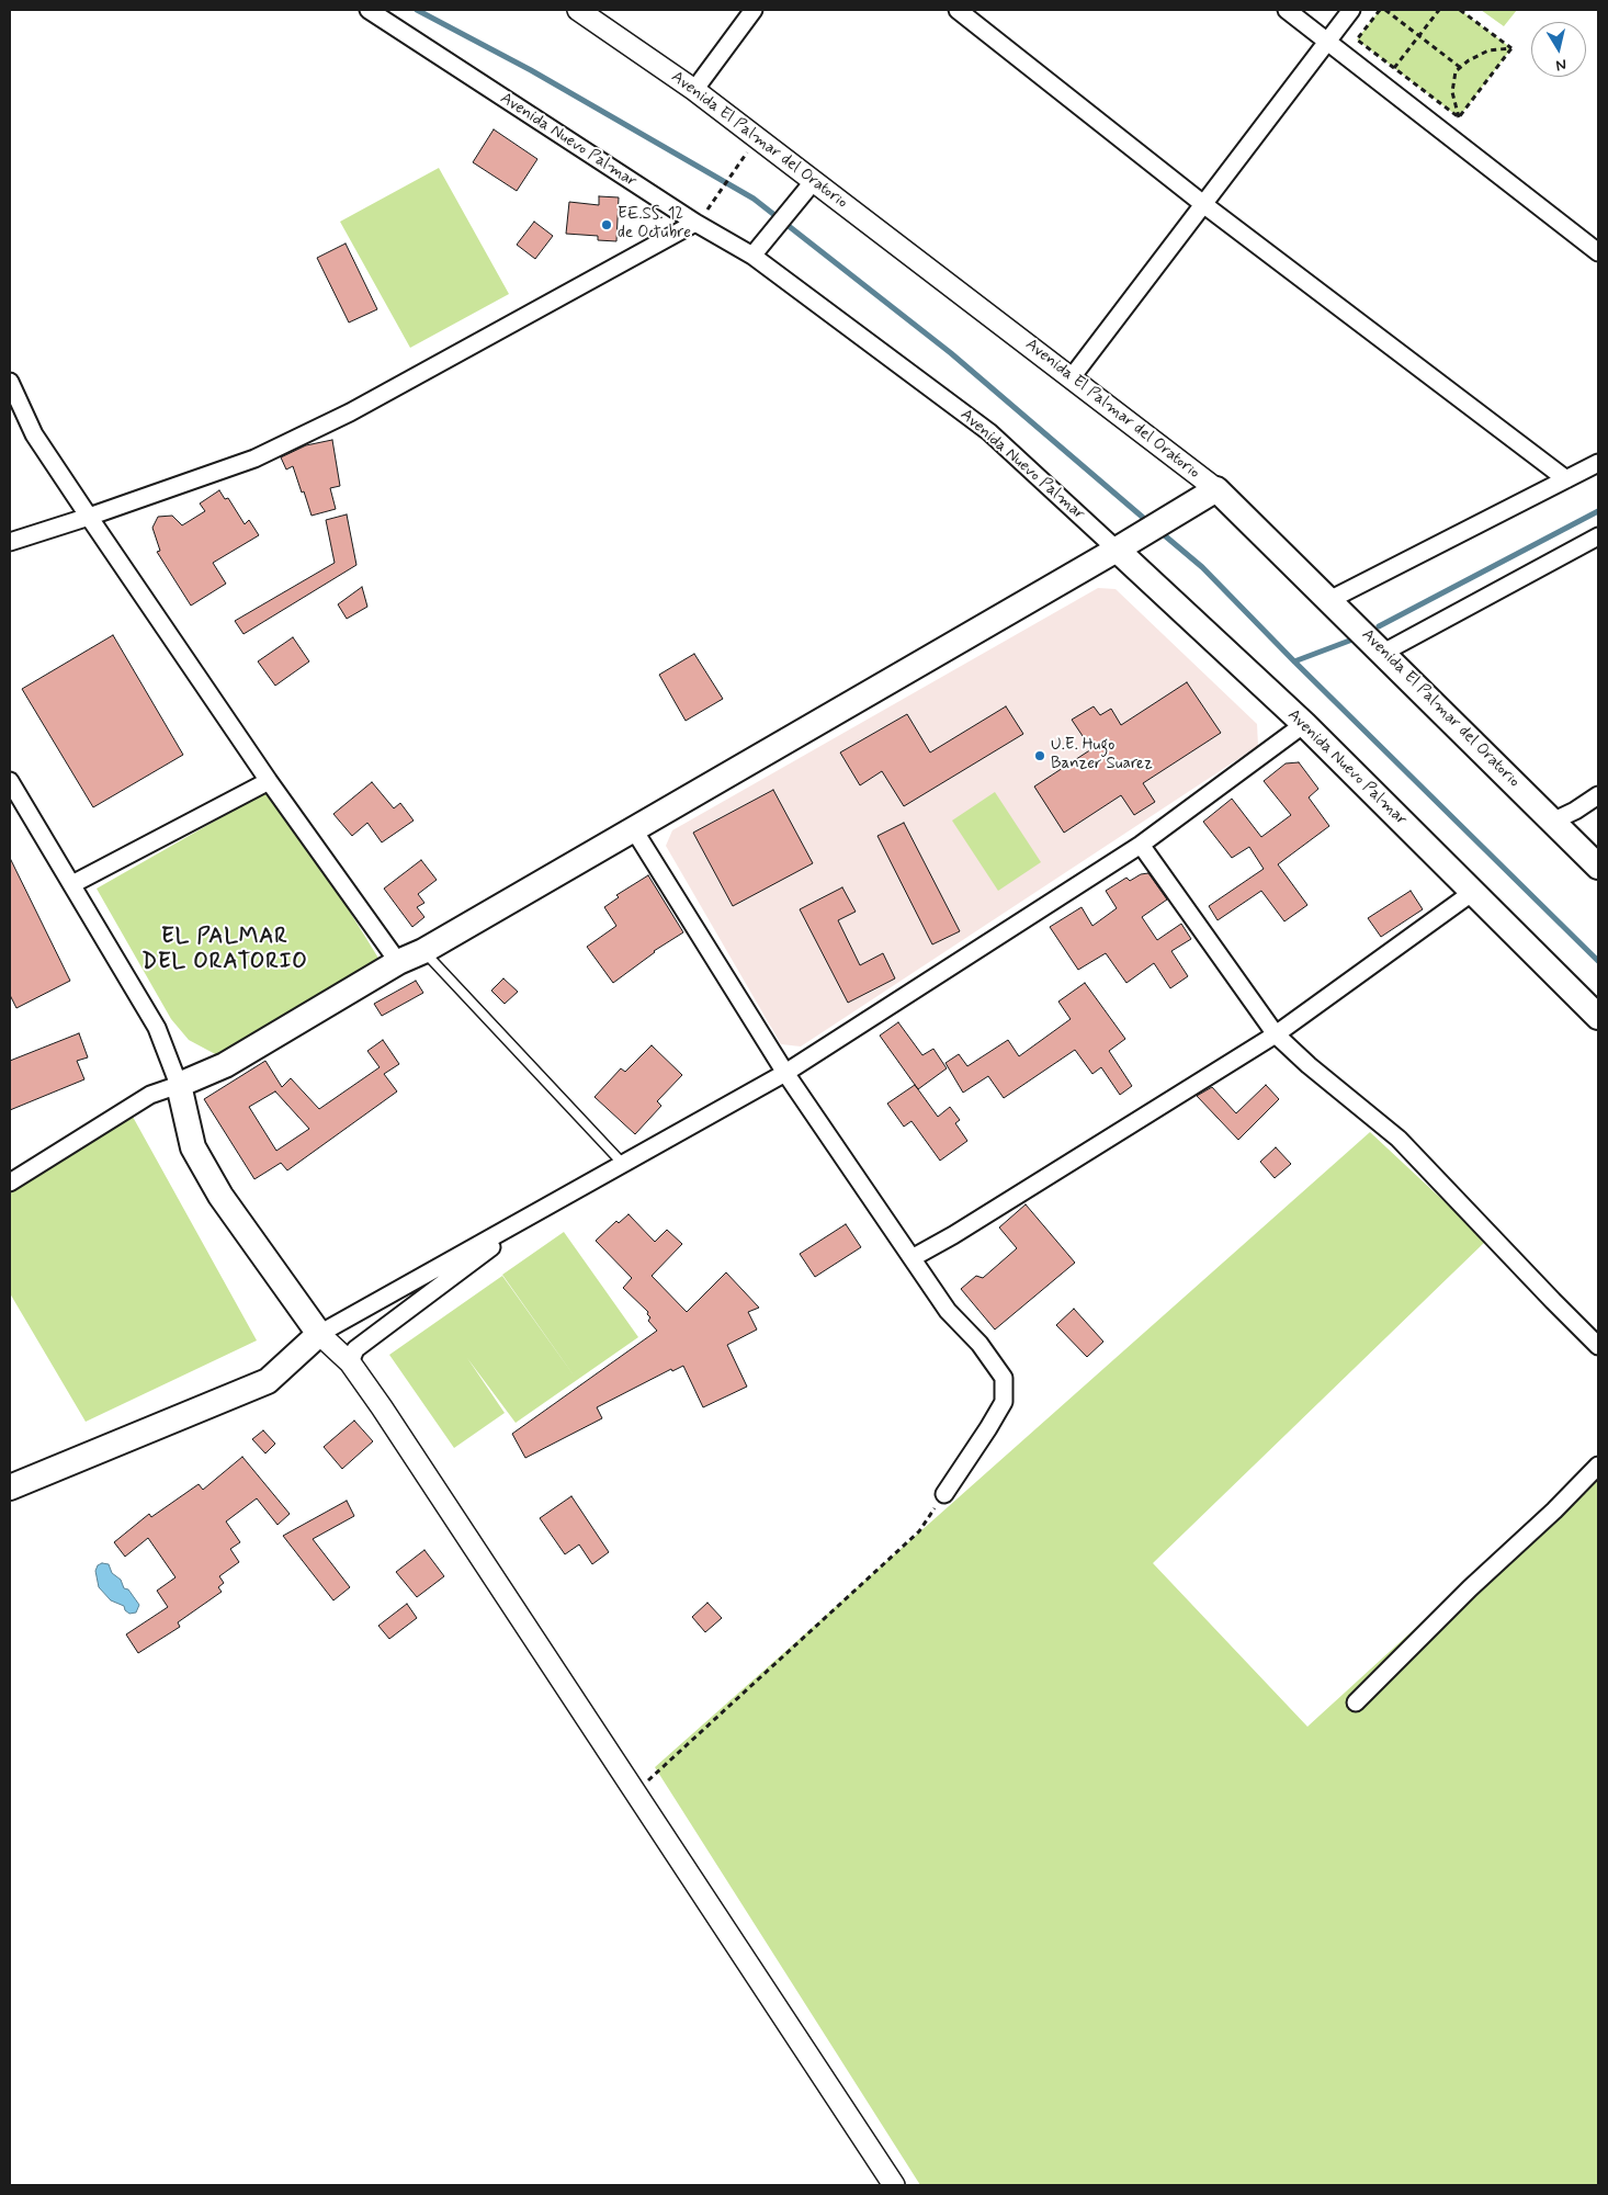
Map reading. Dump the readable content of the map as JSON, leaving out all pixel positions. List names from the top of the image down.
{
  "streets": {
    "main road": ["Avenida Nuevo Palmar", "Avenida El Palmar del Oratorio"]
  },
  "districts": ["EL PALMAR DEL ORATORIO"],
  "places": ["EE.SS. 12 de Octubre", "U.E. Hugo Banzer Suarez"],
  "north": "bottom"
}
